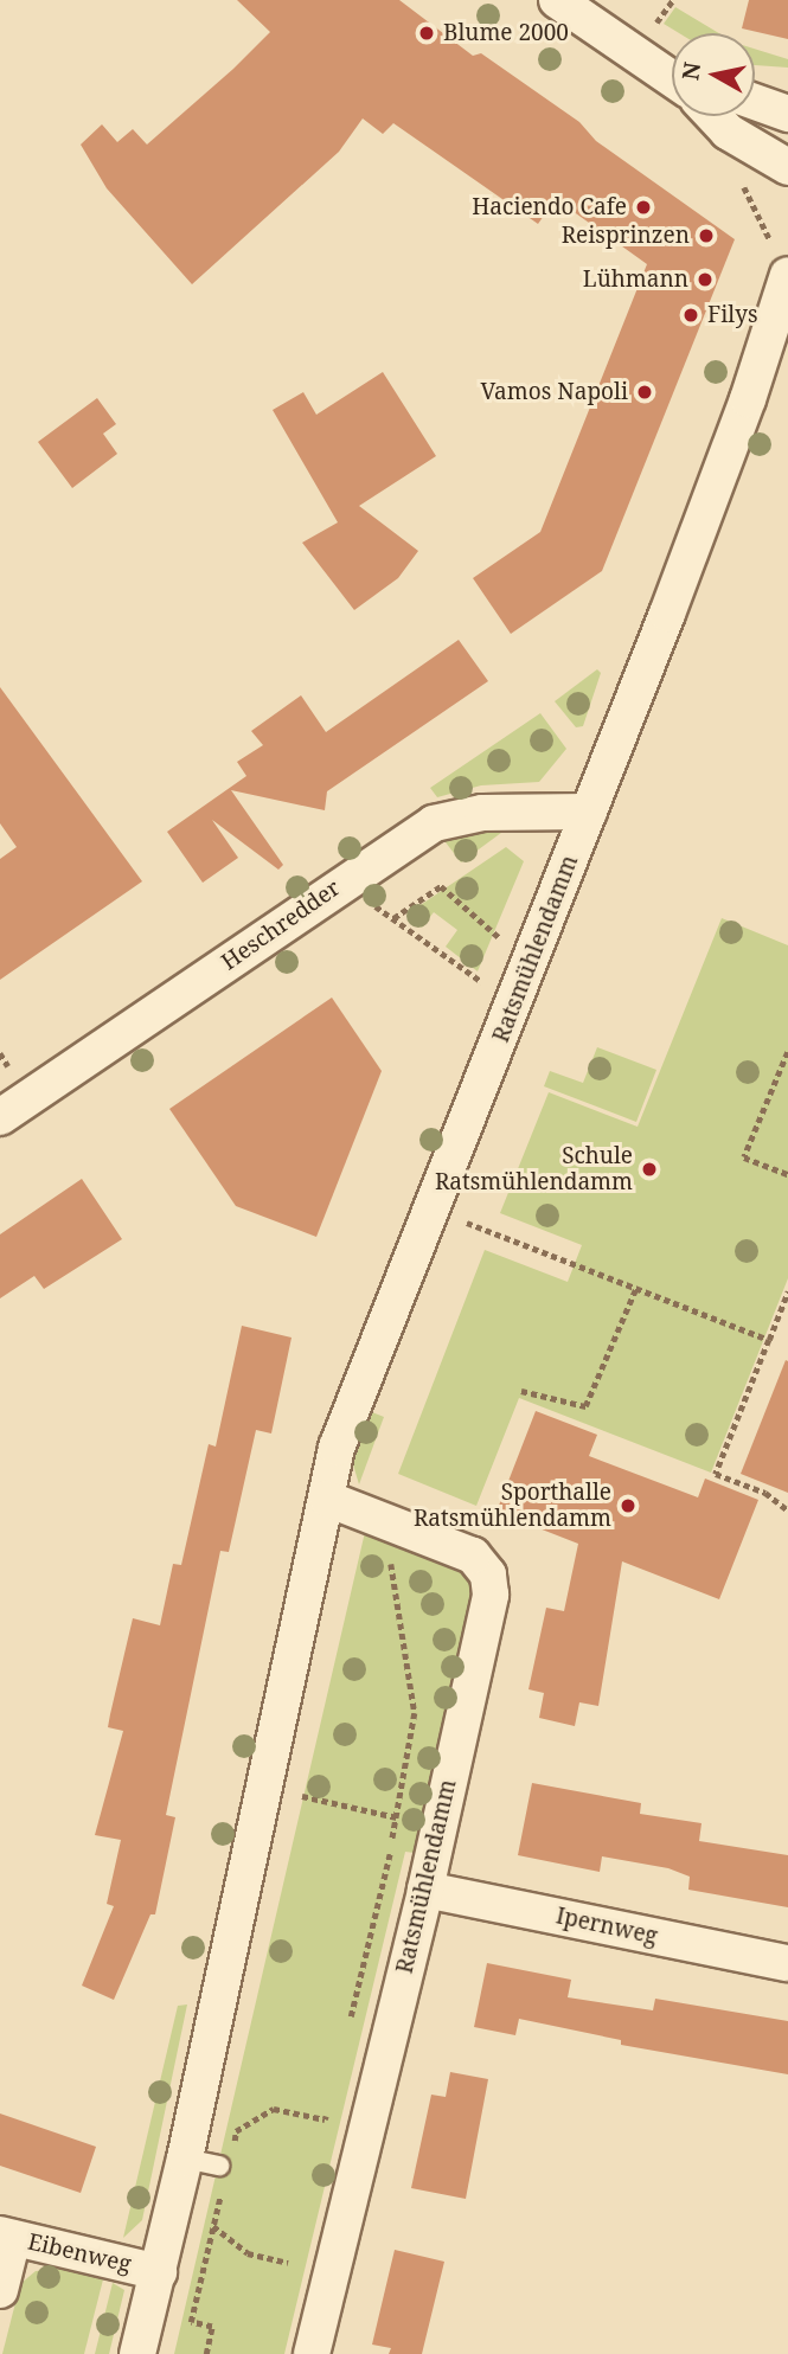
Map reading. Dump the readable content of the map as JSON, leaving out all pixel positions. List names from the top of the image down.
{
  "streets": {
    "street": [
      "Heschredder",
      "Ratsmühlendamm",
      "Ipernweg",
      "Eibenweg"
    ]
  },
  "crossings": [
    ["Heschredder", "Ratsmühlendamm"],
    ["Ratsmühlendamm", "Ipernweg"],
    ["Ratsmühlendamm", "Eibenweg"]
  ],
  "places": [
    "Blume 2000",
    "Haciendo Cafe",
    "Reisprinzen",
    "Lühmann",
    "Filys",
    "Vamos Napoli",
    "Schule Ratsmühlendamm",
    "Sporthalle Ratsmühlendamm"
  ],
  "north": "left"
}
